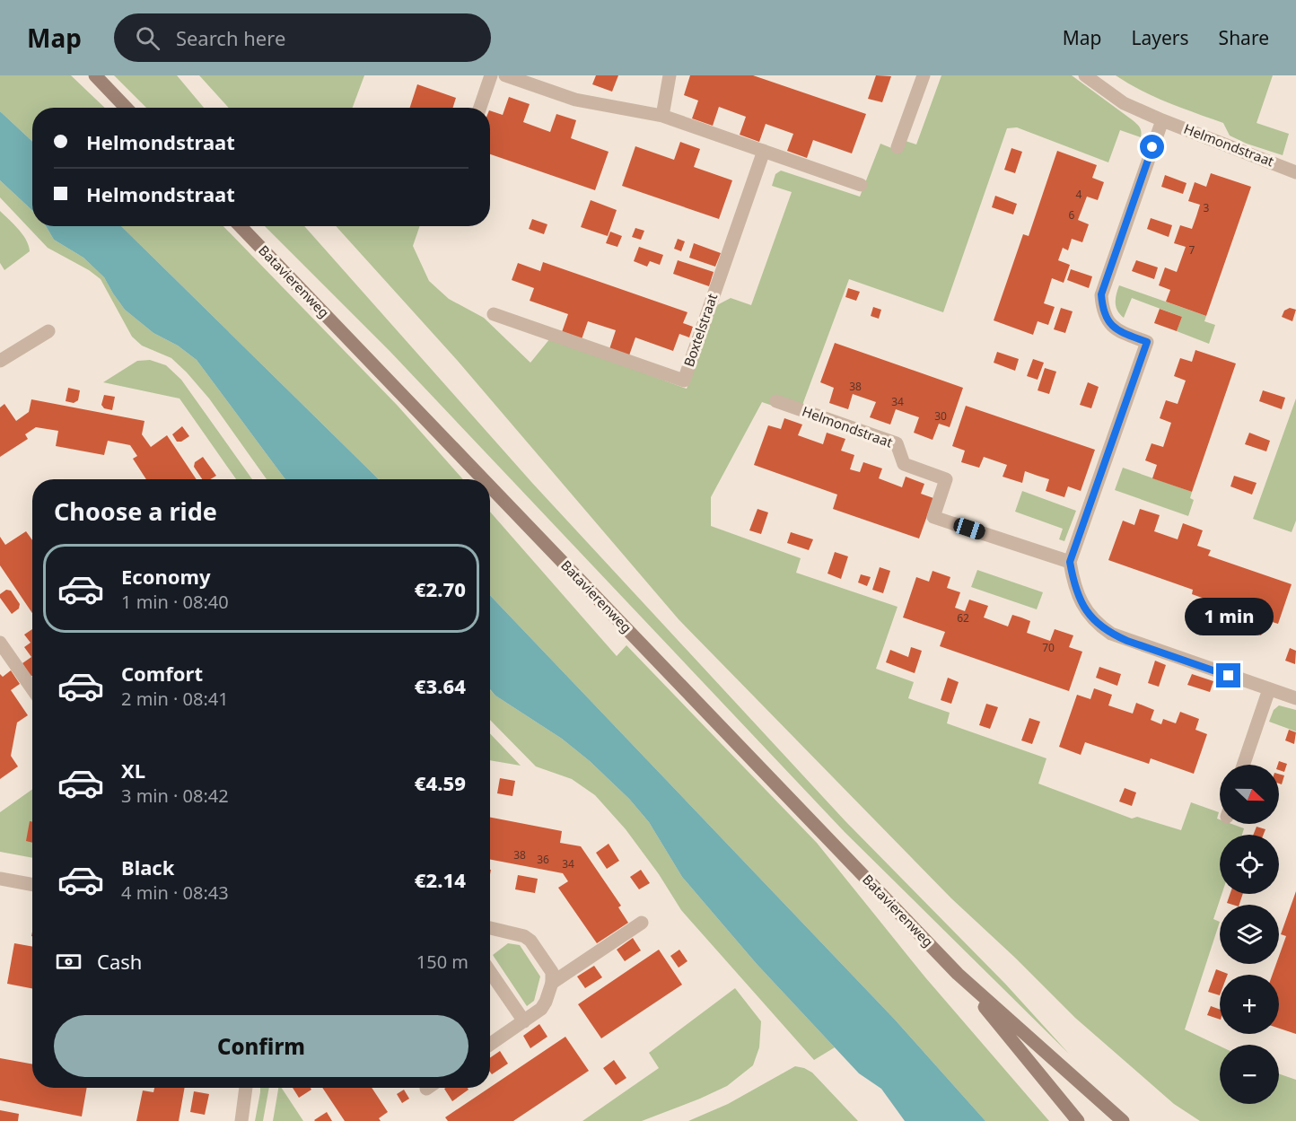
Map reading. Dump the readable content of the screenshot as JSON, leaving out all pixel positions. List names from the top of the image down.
{
  "streets": {
    "main road": ["Batavierenweg"],
    "street": ["Helmondstraat", "Boxtelstraat"]
  },
  "house_numbers": [
    "4",
    "3",
    "6",
    "7",
    "38",
    "34",
    "30",
    "62",
    "70",
    "38",
    "36",
    "34"
  ],
  "north": "right",
  "page": {
    "header": "Map",
    "search": "Search here",
    "nav": ["Map", "Layers", "Share"],
    "banner": ["Helmondstraat", "Helmondstraat"],
    "heading": "Choose a ride",
    "list": [
      {
        "name": "Economy",
        "note": "1 min · 08:40",
        "value": "€2.70"
      },
      {
        "name": "Comfort",
        "note": "2 min · 08:41",
        "value": "€3.64"
      },
      {
        "name": "XL",
        "note": "3 min · 08:42",
        "value": "€4.59"
      },
      {
        "name": "Black",
        "note": "4 min · 08:43",
        "value": "€2.14"
      }
    ],
    "bubble": "1 min",
    "map_buttons": ["+", "−"],
    "pay": ["Cash", "150 m"],
    "buttons": "Confirm"
  }
}
